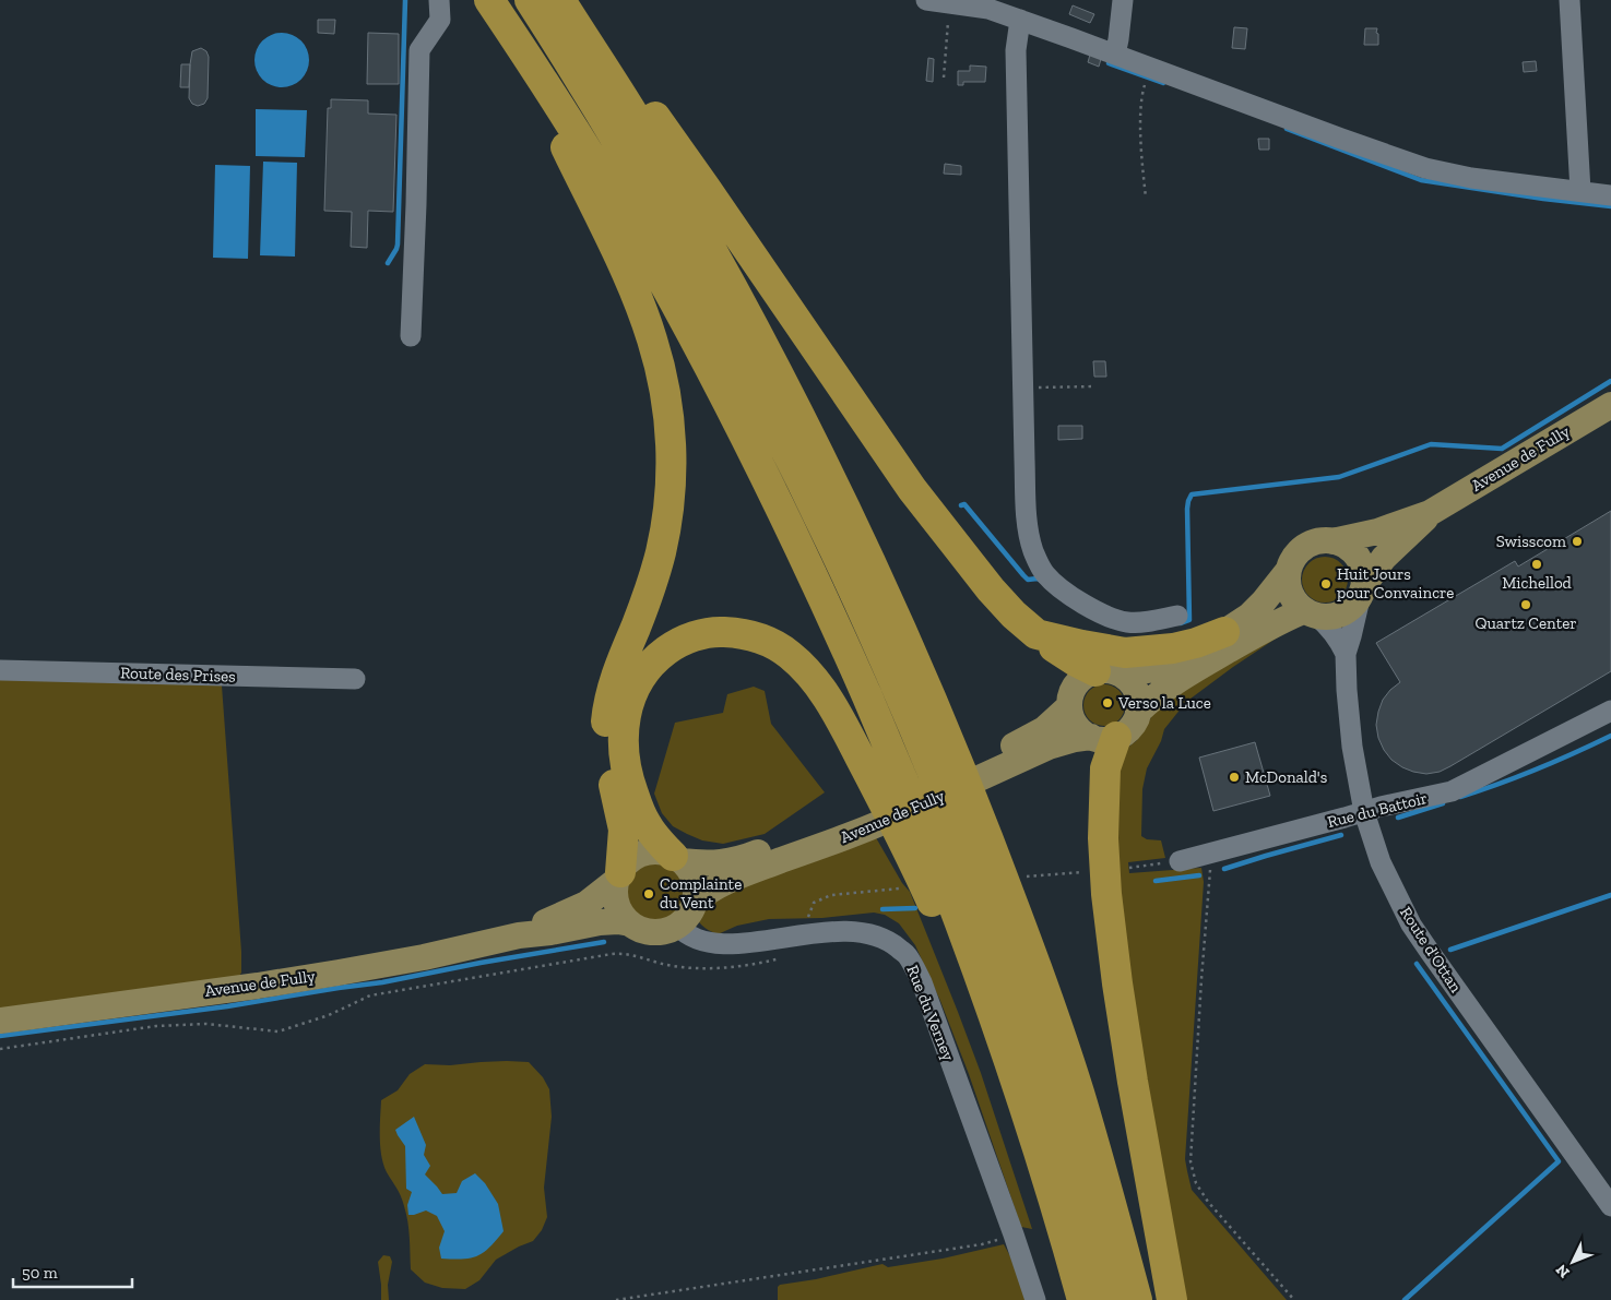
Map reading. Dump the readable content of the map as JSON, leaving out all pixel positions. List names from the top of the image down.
{
  "streets": {
    "main road": ["Avenue de Fully"],
    "street": [
      "Route des Prises",
      "Rue du Battoir",
      "Route d'Ottan",
      "Rue du Verney"
    ]
  },
  "crossings": [
    ["Avenue de Fully", "Route d'Ottan"],
    ["Avenue de Fully", "Rue du Verney"],
    ["Rue du Battoir", "Route d'Ottan"]
  ],
  "places": [
    "Swisscom",
    "Michellod",
    "Huit Jours pour Convaincre",
    "Quartz Center",
    "Verso la Luce",
    "McDonald's",
    "Complainte du Vent"
  ],
  "scale_bar": "50 m",
  "north": "bottom left"
}
